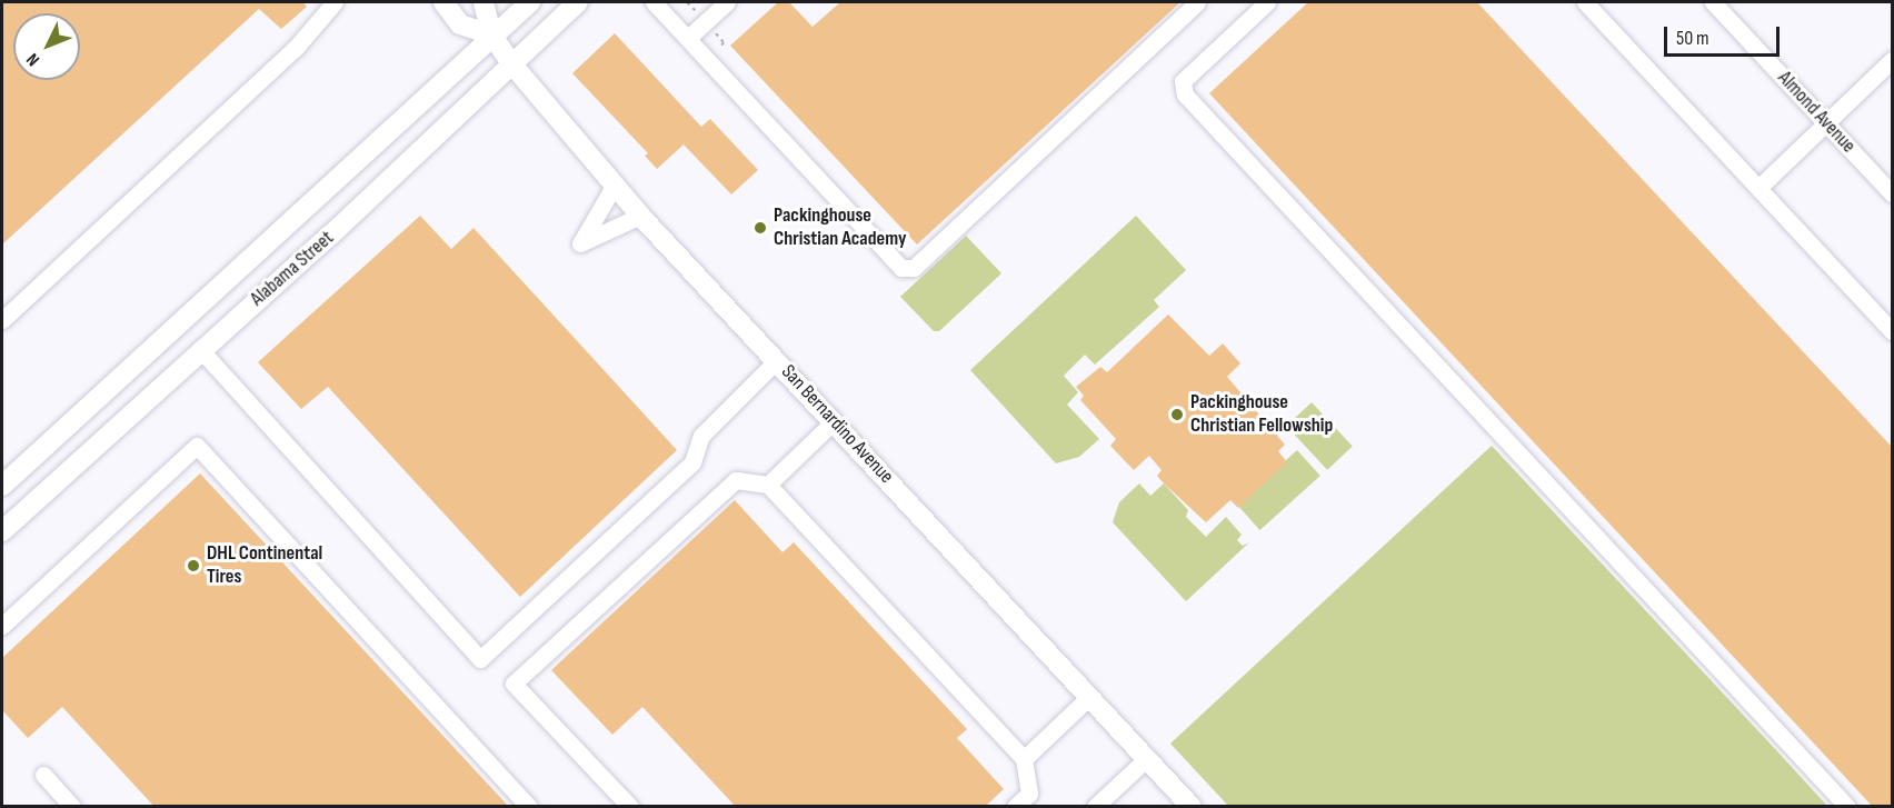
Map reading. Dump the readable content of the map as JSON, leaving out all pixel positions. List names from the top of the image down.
{
  "streets": {
    "main road": ["Alabama Street", "San Bernardino Avenue"],
    "street": ["Almond Avenue"]
  },
  "crossings": [
    ["Alabama Street", "San Bernardino Avenue"]
  ],
  "places": ["Packinghouse Christian Academy", "Packinghouse Christian Fellowship", "DHL Continental Tires"],
  "scale_bar": "50 m",
  "north": "bottom left"
}
